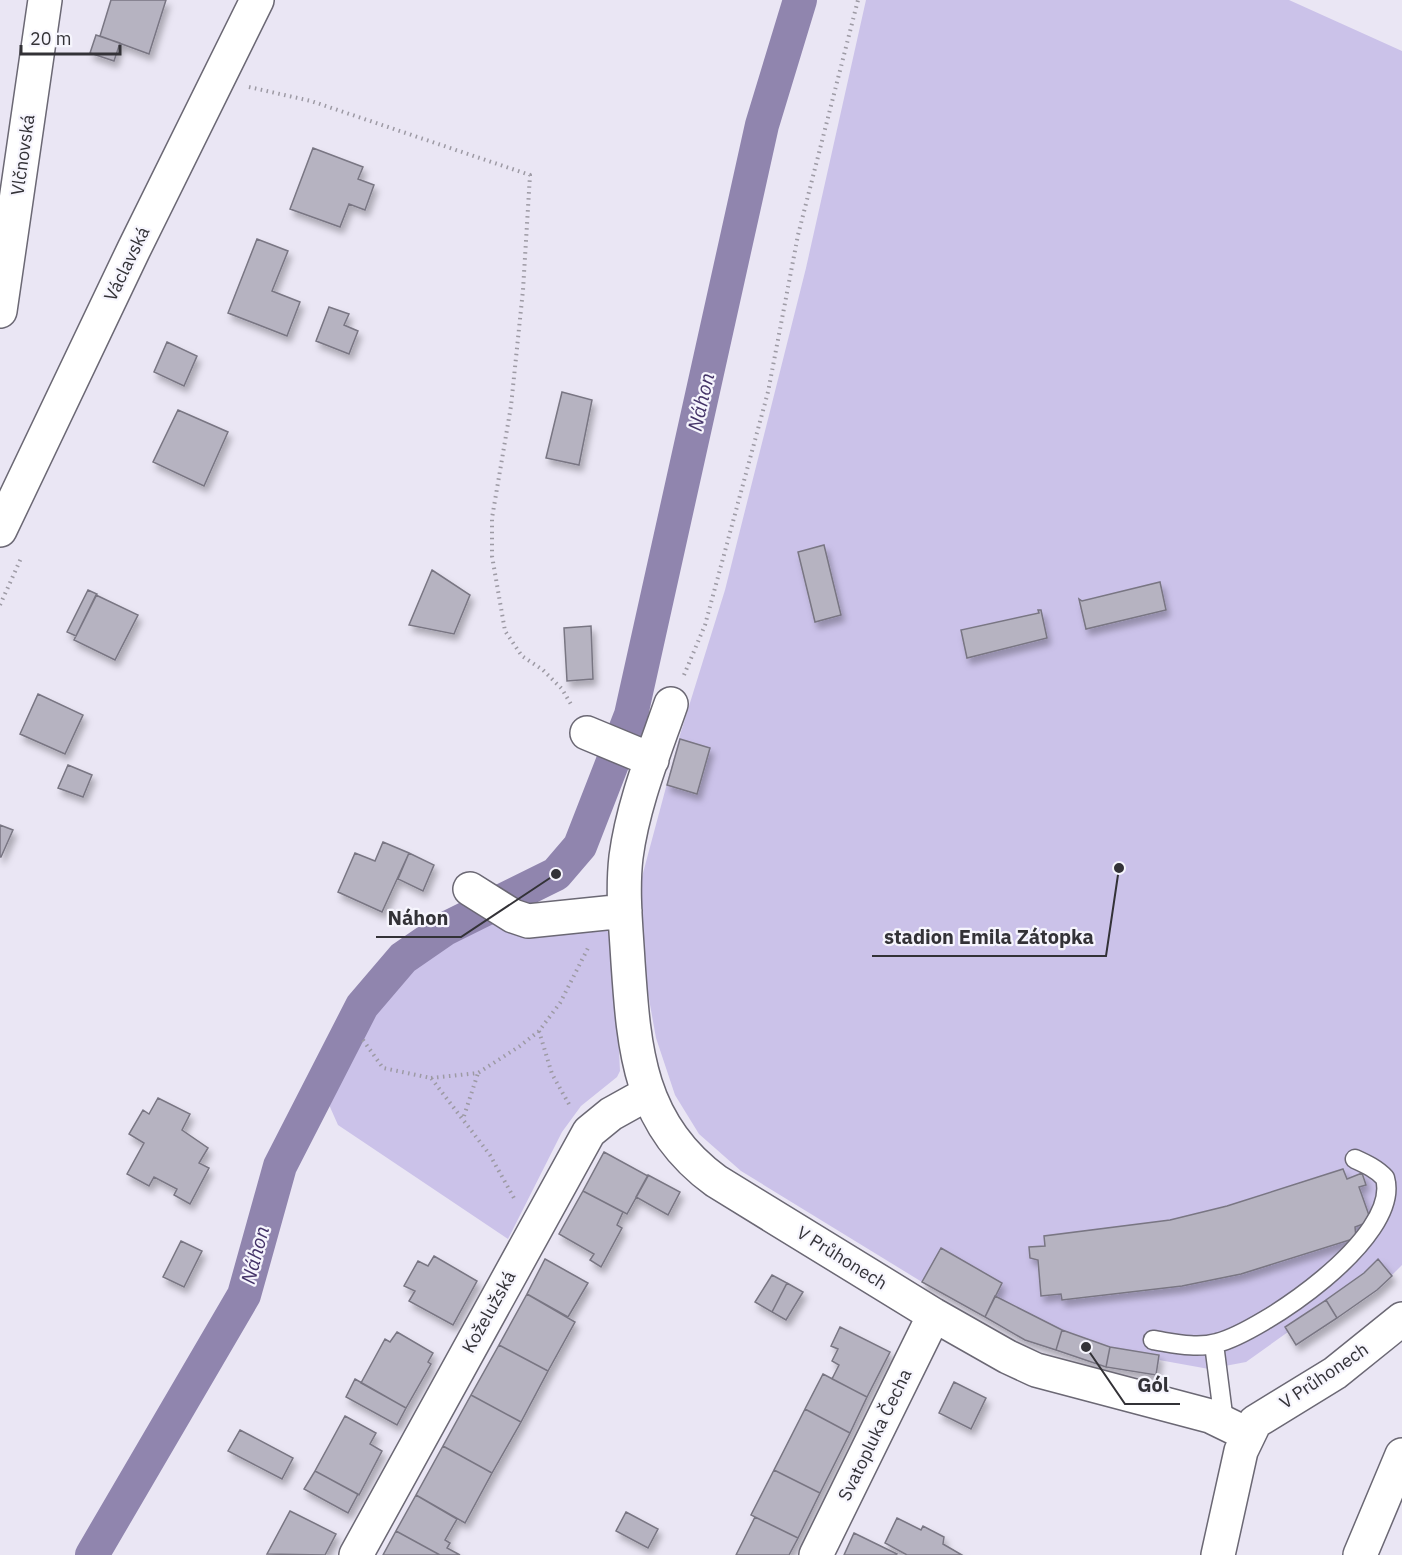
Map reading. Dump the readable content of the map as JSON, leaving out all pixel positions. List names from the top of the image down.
{
  "streets": {
    "street": [
      "Vlčnovská",
      "Václavská",
      "V Průhonech",
      "Koželužská",
      "Svatopluka Čecha"
    ]
  },
  "crossings": [
    ["V Průhonech", "Koželužská"],
    ["V Průhonech", "Svatopluka Čecha"]
  ],
  "water": ["Náhon"],
  "places": ["stadion Emila Zátopka", "Náhon", "Gól"],
  "scale_bar": "20 m"
}
